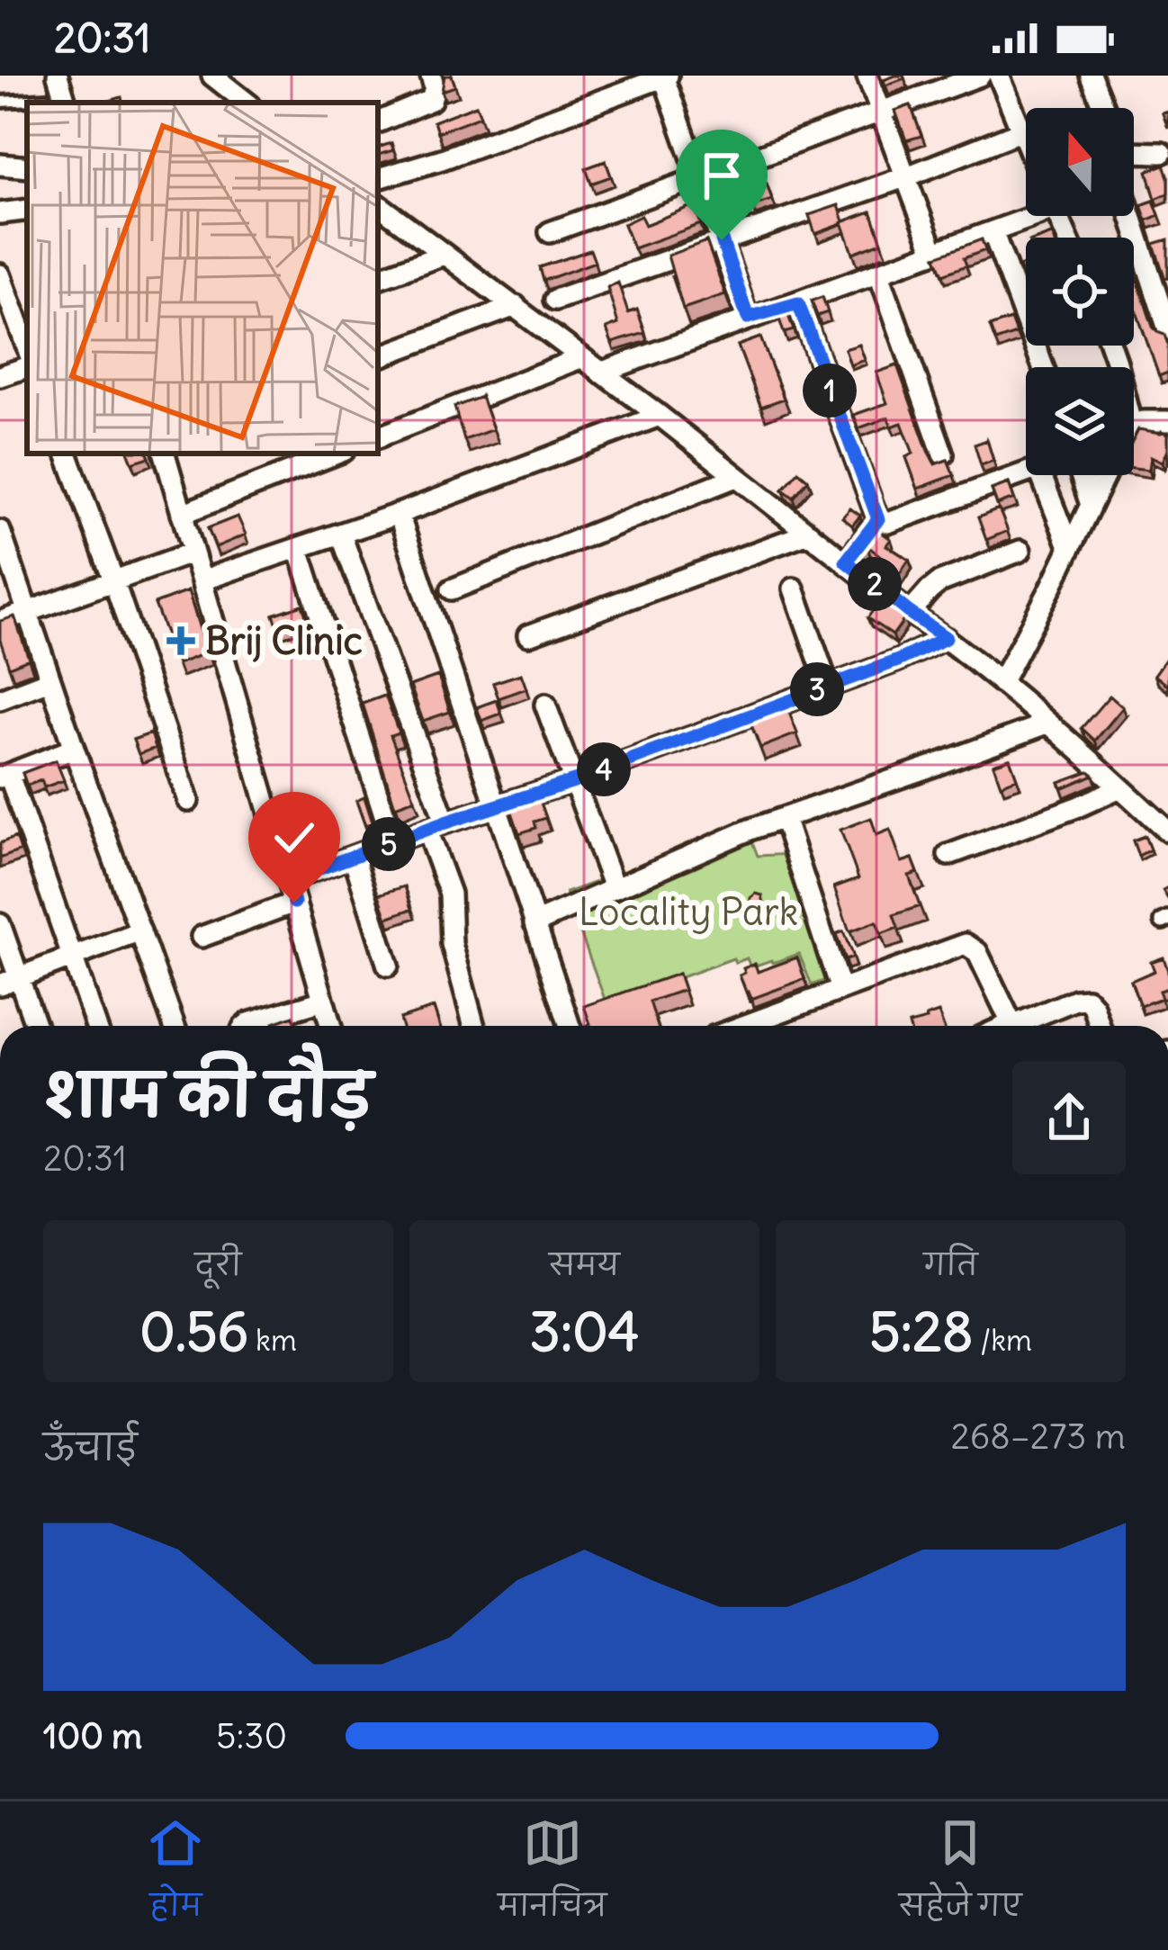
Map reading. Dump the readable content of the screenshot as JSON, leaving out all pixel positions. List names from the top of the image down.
{
  "parks": ["Locality Park"],
  "places": {
    "health": ["Brij Clinic"]
  },
  "north": "top",
  "page": {
    "status": "20:31",
    "pins": [
      "1",
      "2",
      "3",
      "4",
      "5"
    ],
    "heading": ["शाम की दौड़", "20:31"],
    "stats": [
      ["दूरी", "0.56 km"],
      ["समय", "3:04"],
      ["गति", "5:28 /km"]
    ],
    "chart": ["ऊँचाई", "268–273 m"],
    "list": [
      {
        "name": "100 m",
        "note": "5:30"
      }
    ],
    "tabs": ["होम", "मानचित्र", "सहेजे गए"]
  }
}
